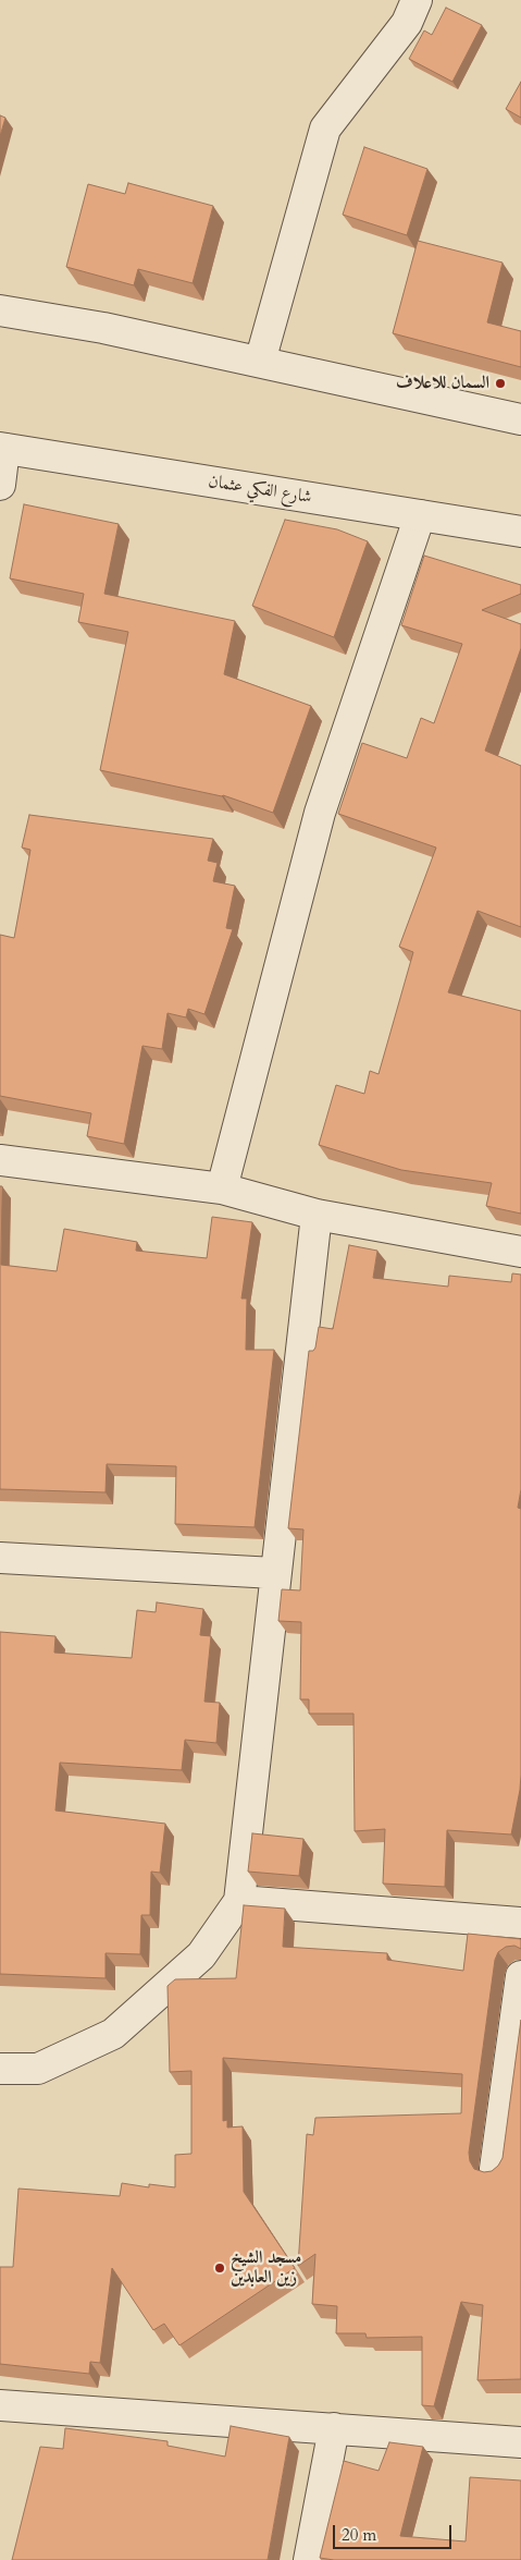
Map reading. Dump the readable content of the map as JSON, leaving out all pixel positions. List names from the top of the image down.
{
  "streets": {
    "street": ["شارع الفكي عثمان"]
  },
  "places": ["السمان للاعلاف", "مسجد الشيخ زين العابدين"],
  "scale_bar": "20 m"
}
